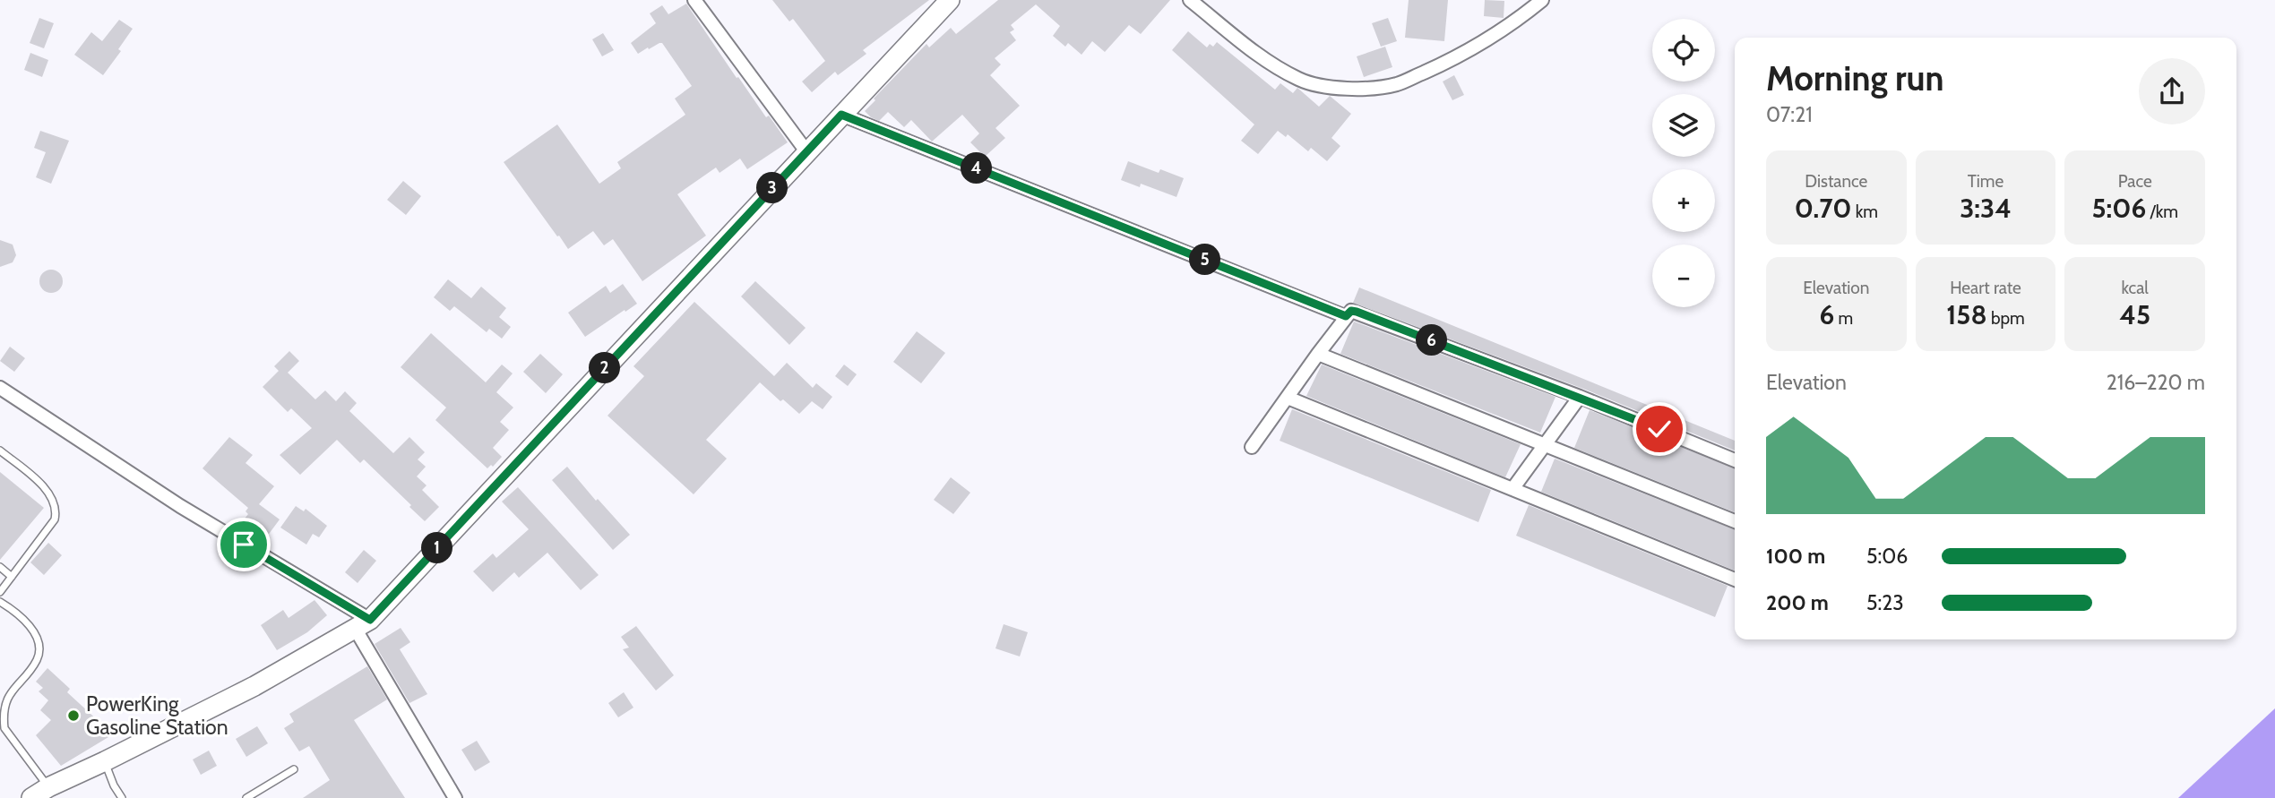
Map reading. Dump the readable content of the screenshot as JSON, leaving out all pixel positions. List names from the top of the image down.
{
  "places": ["PowerKing Gasoline Station"],
  "page": {
    "map_buttons": ["+", "−"],
    "heading": ["Morning run", "07:21"],
    "stats": [
      ["Distance", "0.70 km"],
      ["Time", "3:34"],
      ["Pace", "5:06 /km"],
      ["Elevation", "6 m"],
      ["Heart rate", "158 bpm"],
      ["kcal", "45"]
    ],
    "pins": [
      "4",
      "3",
      "5",
      "6",
      "2",
      "1"
    ],
    "chart": ["Elevation", "216–220 m"],
    "list": [
      {
        "name": "100 m",
        "note": "5:06"
      },
      {
        "name": "200 m",
        "note": "5:23"
      }
    ]
  }
}
